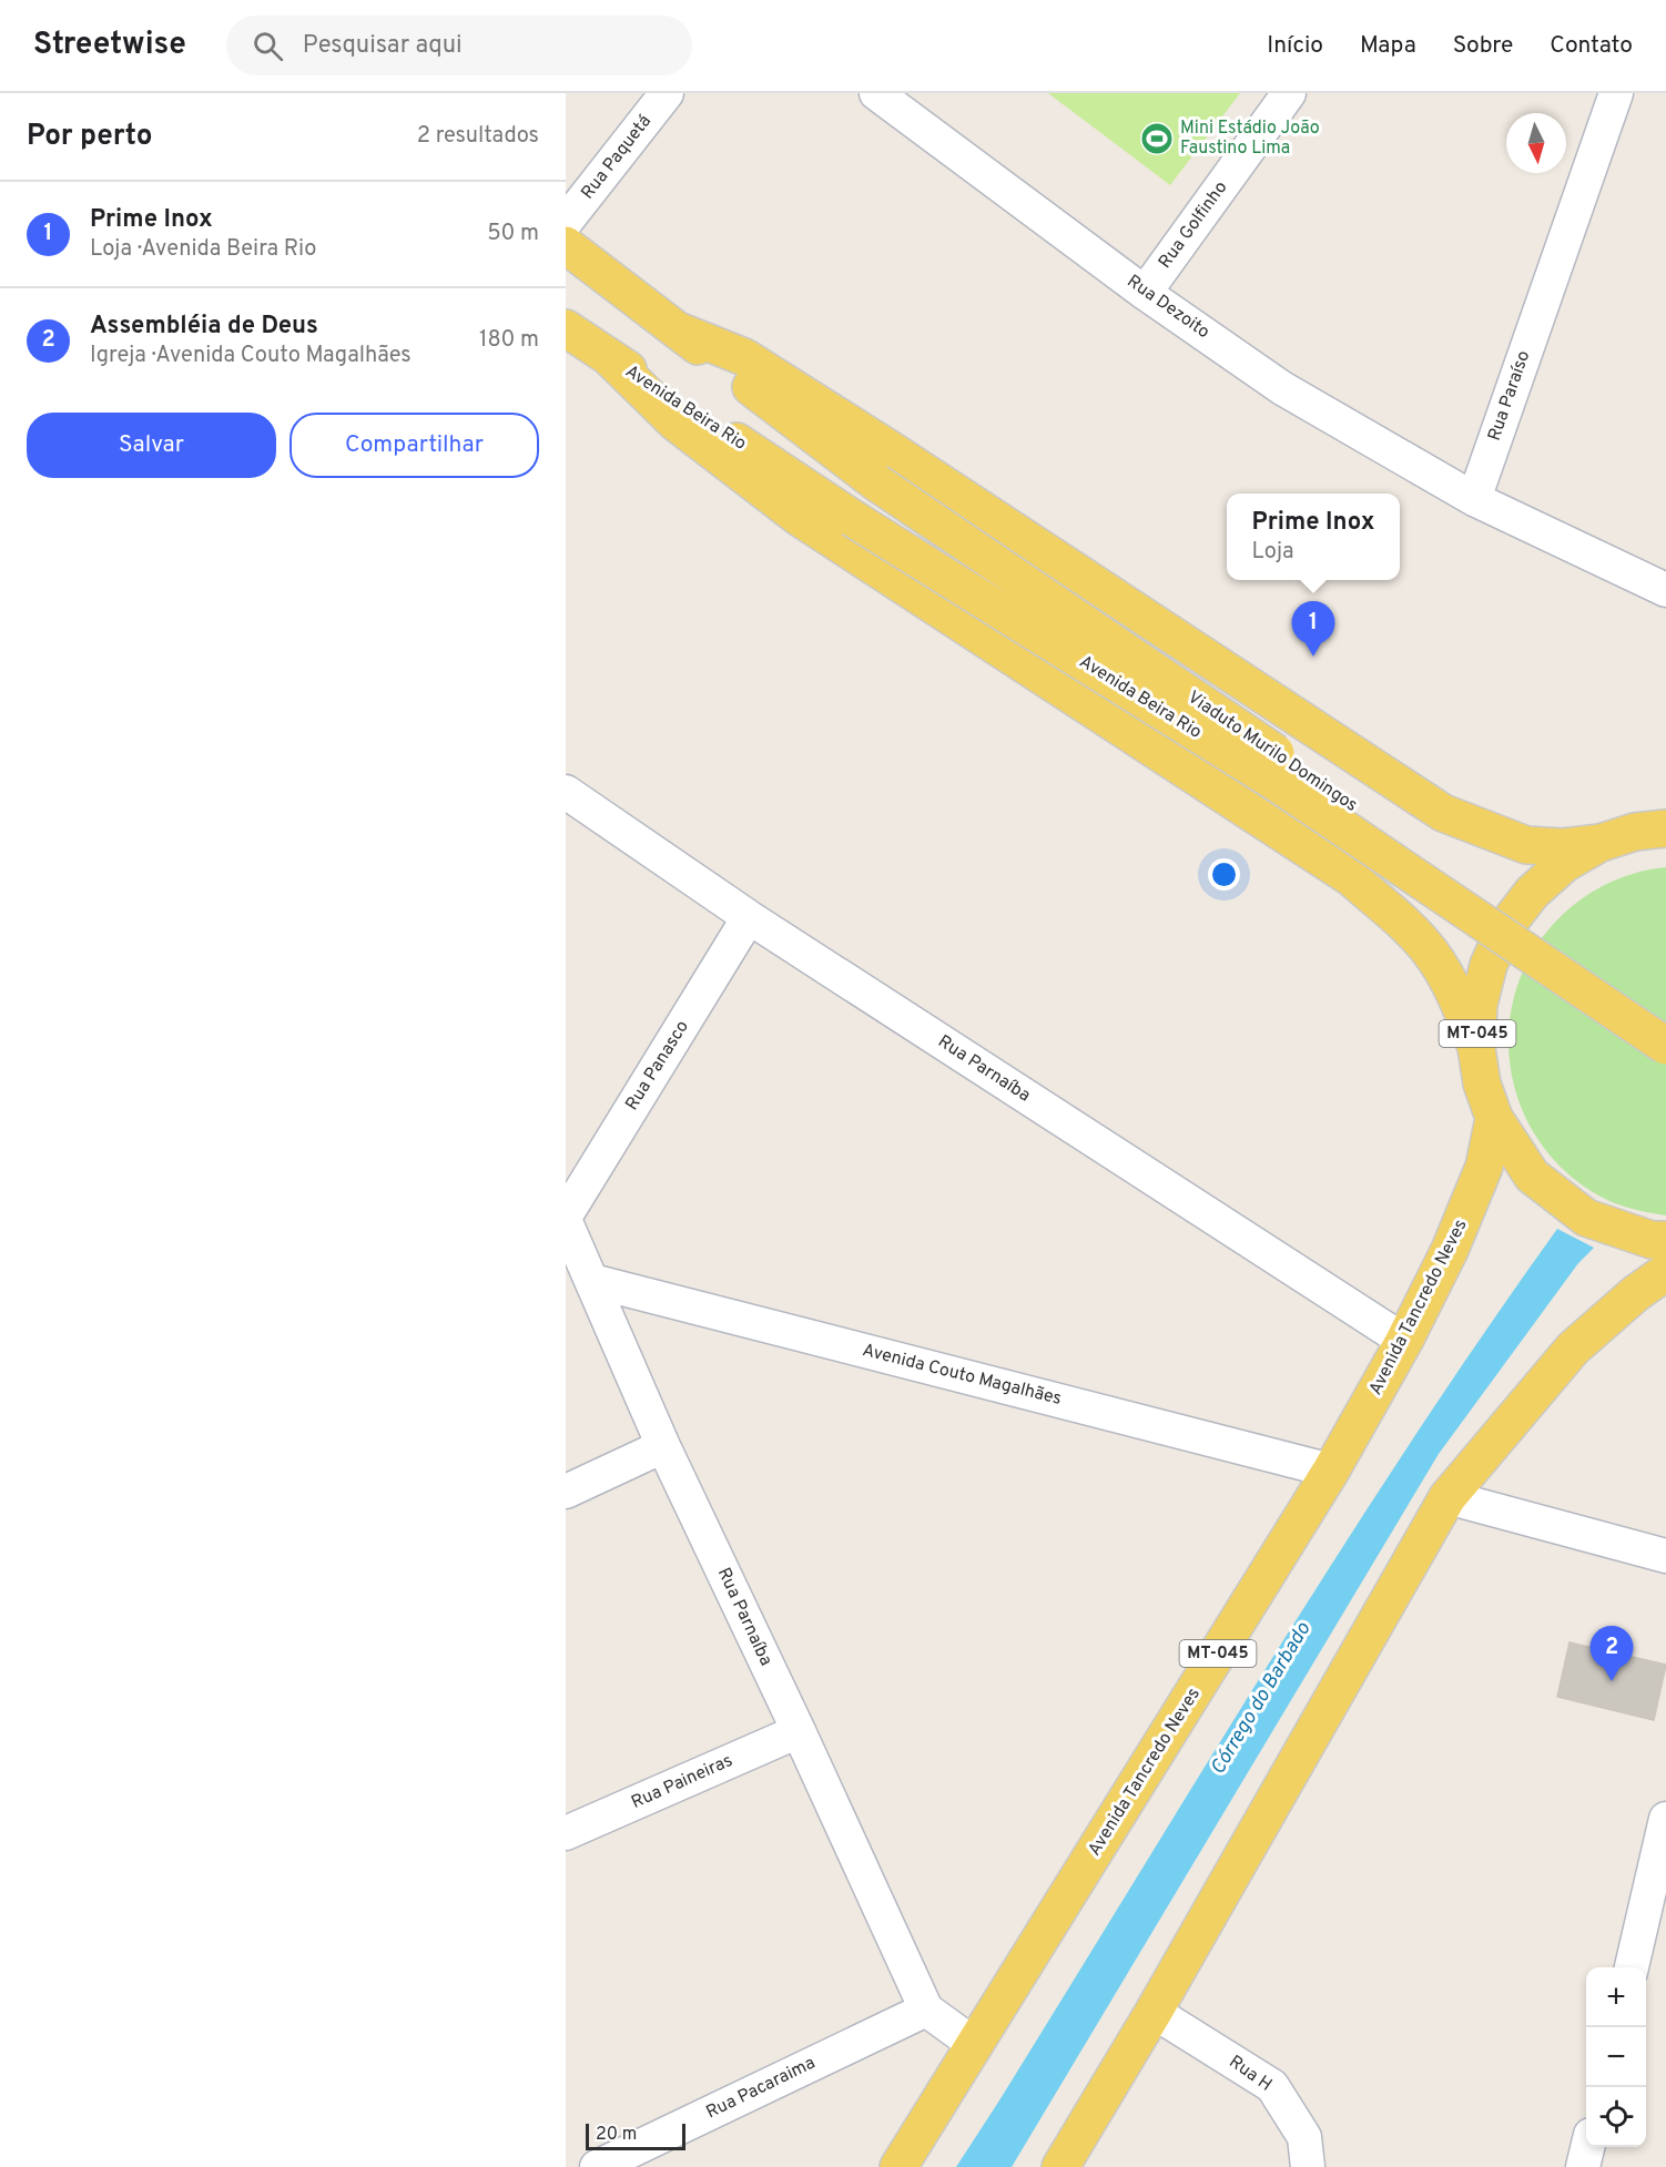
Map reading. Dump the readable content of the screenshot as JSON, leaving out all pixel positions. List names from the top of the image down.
{
  "streets": {
    "main road": [
      "Avenida Beira Rio",
      "Viaduto Murilo Domingos",
      "MT-045",
      "Avenida Tancredo Neves"
    ],
    "street": [
      "Rua Paquetá",
      "Rua Golfinho",
      "Rua Dezoito",
      "Rua Paraíso",
      "Rua Panasco",
      "Rua Parnaíba",
      "Avenida Couto Magalhães",
      "Rua Paineiras",
      "Rua H",
      "Rua Pacaraima"
    ]
  },
  "crossings": [
    ["Rua Golfinho", "Rua Dezoito"],
    ["Rua Dezoito", "Rua Paraíso"],
    ["Avenida Beira Rio", "MT-045"],
    ["MT-045", "Avenida Tancredo Neves"],
    ["Rua Panasco", "Rua Parnaíba"],
    ["Rua Parnaíba", "Avenida Tancredo Neves"],
    ["Rua Parnaíba", "Avenida Couto Magalhães"],
    ["Rua Parnaíba", "Rua Paineiras"],
    ["Rua Parnaíba", "Rua Pacaraima"],
    ["Avenida Tancredo Neves", "Avenida Couto Magalhães"]
  ],
  "water": ["Córrego do Barbado"],
  "places": {
    "sports": ["Mini Estádio João Faustino Lima"]
  },
  "scale_bar": "20 m",
  "north": "bottom",
  "page": {
    "header": "Streetwise",
    "search": "Pesquisar aqui",
    "nav": [
      "Início",
      "Mapa",
      "Sobre",
      "Contato"
    ],
    "heading": ["Por perto", "2 resultados"],
    "list": [
      {
        "mark": "1",
        "name": "Prime Inox",
        "note": "Loja · Avenida Beira Rio",
        "value": "50 m"
      },
      {
        "mark": "2",
        "name": "Assembléia de Deus",
        "note": "Igreja · Avenida Couto Magalhães",
        "value": "180 m"
      }
    ],
    "buttons": ["Salvar", "Compartilhar"],
    "popup": ["Prime Inox", "Loja"],
    "pins": ["1", "2"],
    "map_buttons": ["+", "−"],
    "scale": "20 m"
  }
}
